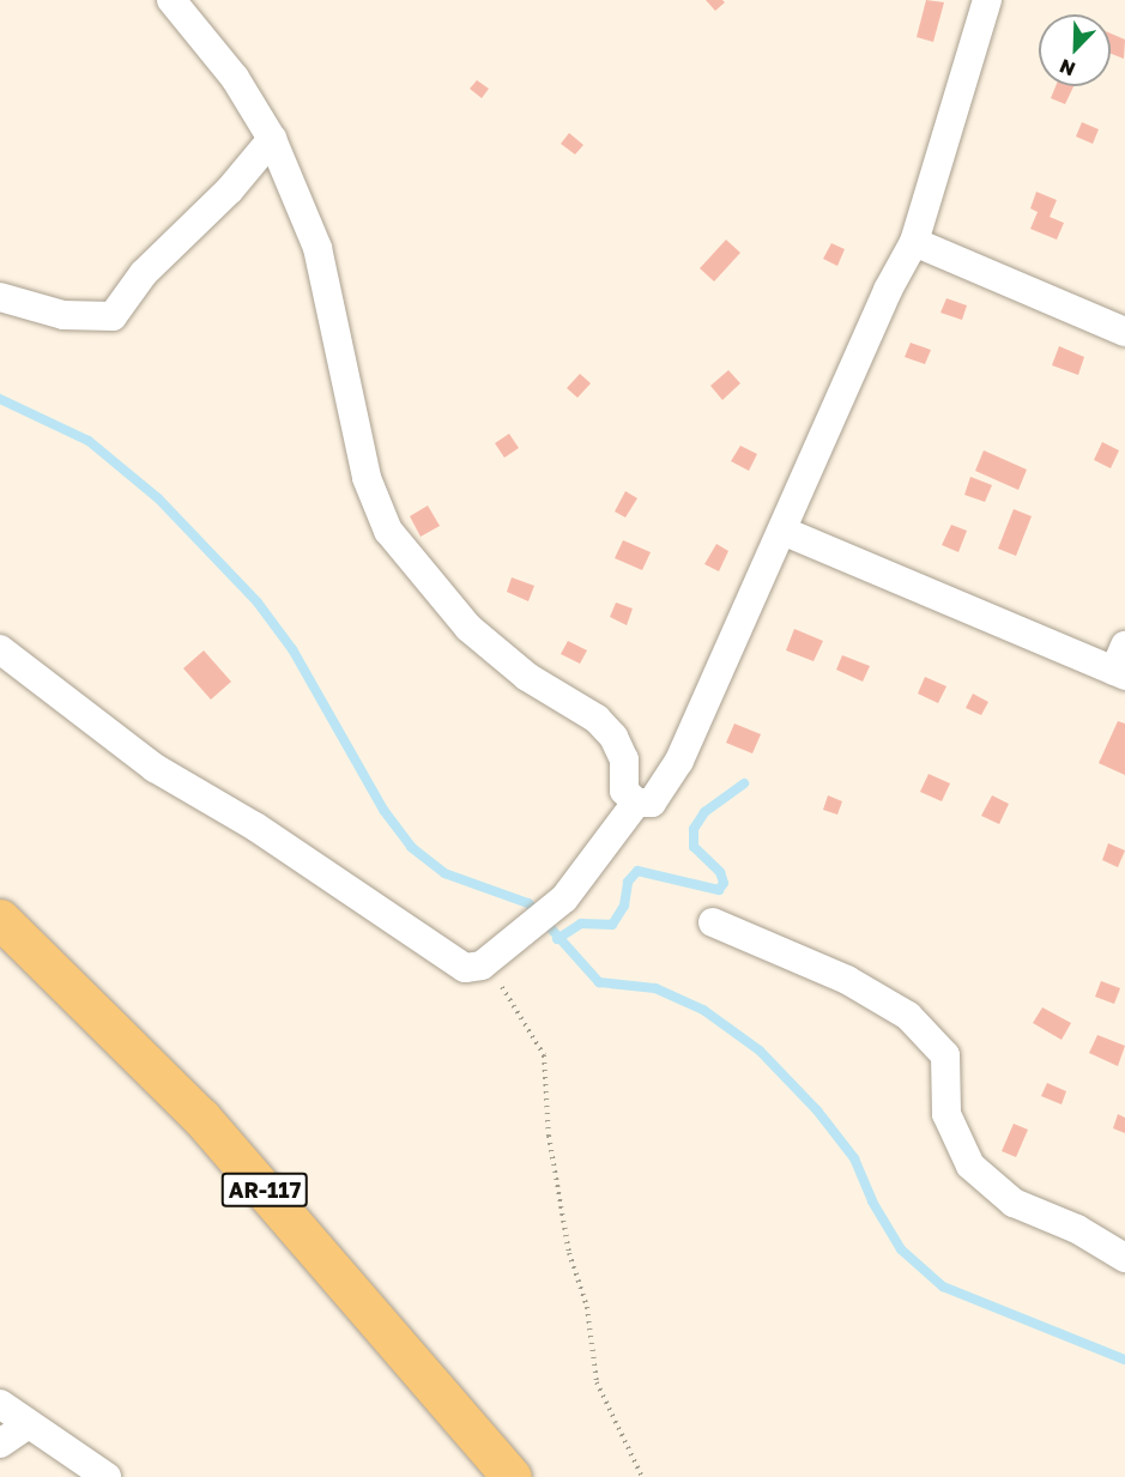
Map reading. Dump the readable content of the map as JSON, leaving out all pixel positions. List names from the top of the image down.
{
  "streets": {
    "main road": ["AR-117"]
  },
  "north": "bottom left"
}
